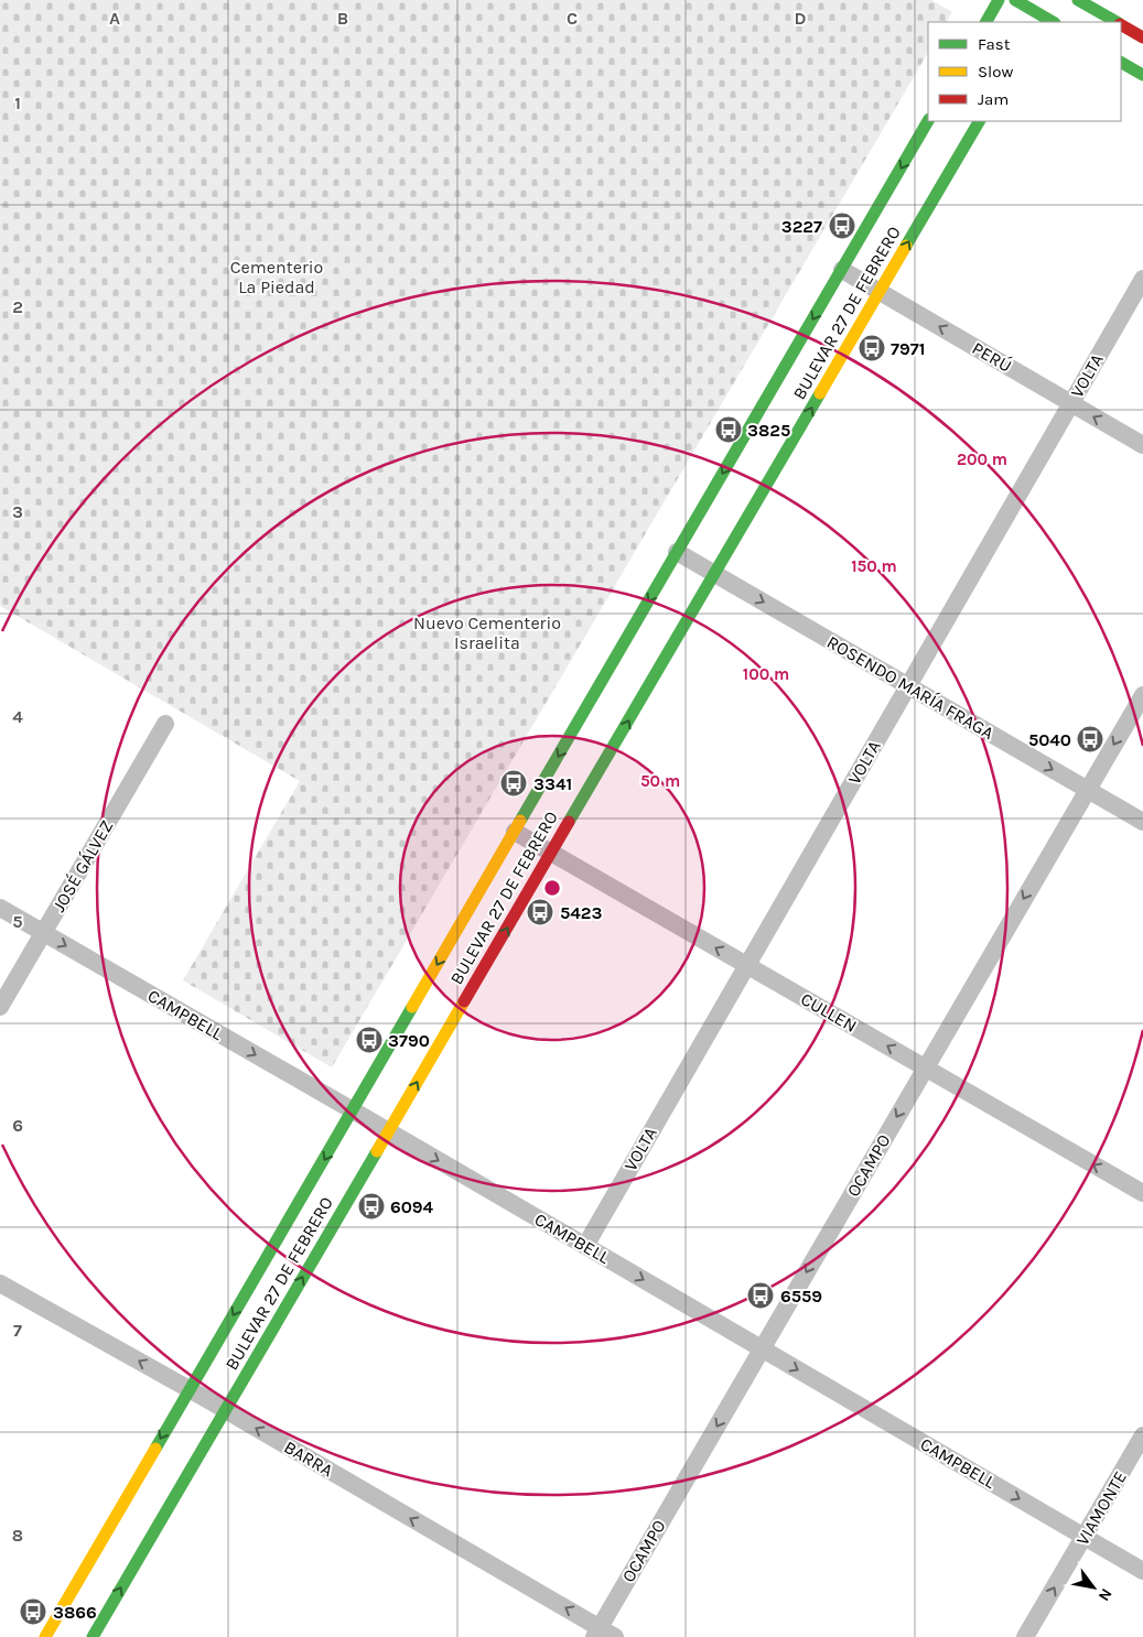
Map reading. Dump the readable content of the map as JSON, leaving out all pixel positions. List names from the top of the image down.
{
  "streets": {
    "main road": ["BULEVAR 27 DE FEBRERO"],
    "street": [
      "PERÚ",
      "VOLTA",
      "ROSENDO MARÍA FRAGA",
      "JOSÉ GÁLVEZ",
      "CULLEN",
      "CAMPBELL",
      "OCAMPO",
      "BARRA",
      "VIAMONTE"
    ]
  },
  "crossings": [
    ["BULEVAR 27 DE FEBRERO", "PERÚ"],
    ["BULEVAR 27 DE FEBRERO", "ROSENDO MARÍA FRAGA"],
    ["BULEVAR 27 DE FEBRERO", "CULLEN"],
    ["BULEVAR 27 DE FEBRERO", "CAMPBELL"],
    ["BULEVAR 27 DE FEBRERO", "BARRA"],
    ["PERÚ", "VOLTA"],
    ["VOLTA", "ROSENDO MARÍA FRAGA"],
    ["VOLTA", "CULLEN"],
    ["VOLTA", "CAMPBELL"],
    ["ROSENDO MARÍA FRAGA", "OCAMPO"],
    ["JOSÉ GÁLVEZ", "CAMPBELL"],
    ["CULLEN", "OCAMPO"],
    ["CAMPBELL", "OCAMPO"],
    ["CAMPBELL", "VIAMONTE"],
    ["OCAMPO", "BARRA"]
  ],
  "one_way": [
    "PERÚ",
    "ROSENDO MARÍA FRAGA",
    "CULLEN",
    "CAMPBELL",
    "OCAMPO",
    "BARRA",
    "VIAMONTE"
  ],
  "parks": ["Cementerio La Piedad", "Nuevo Cementerio Israelita"],
  "places": {
    "bus stop": [
      "3227",
      "7971",
      "3825",
      "5040",
      "3341",
      "5423",
      "3790",
      "6094",
      "6559",
      "3866"
    ]
  },
  "legend": ["Fast", "Slow", "Jam"],
  "north": "bottom right",
  "grid": {
    "columns": [
      "A",
      "B",
      "C",
      "D"
    ],
    "rows": [
      "1",
      "2",
      "3",
      "4",
      "5",
      "6",
      "7",
      "8"
    ]
  },
  "rings": [
    "200 m",
    "150 m",
    "100 m",
    "50 m"
  ]
}
